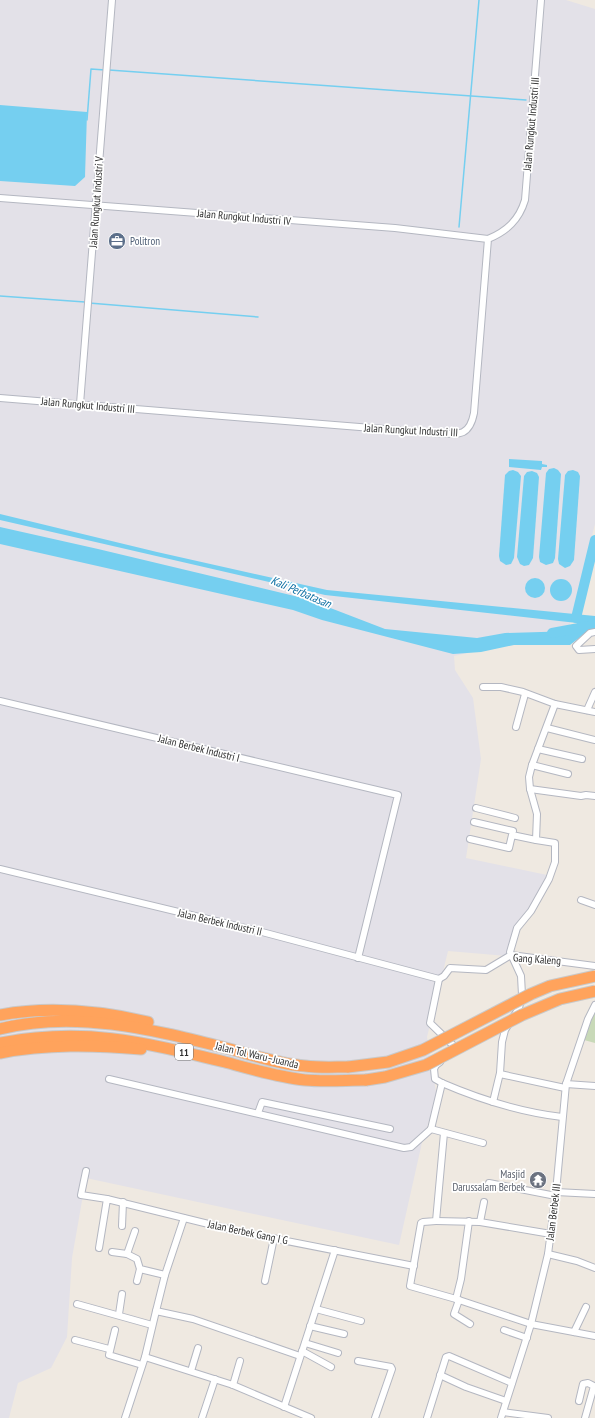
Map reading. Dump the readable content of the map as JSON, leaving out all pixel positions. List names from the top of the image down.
{
  "streets": {
    "highway": ["11", "Jalan Tol Waru–Juanda"],
    "street": [
      "Jalan Rungkut Industri III",
      "Jalan Rungkut Industri V",
      "Jalan Rungkut Industri IV",
      "Jalan Berbek Industri I",
      "Jalan Berbek Industri II",
      "Gang Kaleng",
      "Jalan Berbek III",
      "Jalan Berbek Gang I G"
    ]
  },
  "crossings": [
    ["Jalan Rungkut Industri III", "Jalan Rungkut Industri V"],
    ["Jalan Rungkut Industri III", "Jalan Rungkut Industri IV"],
    ["Jalan Rungkut Industri V", "Jalan Rungkut Industri IV"],
    ["Jalan Berbek Industri I", "Jalan Berbek Industri II"],
    ["Jalan Berbek Industri II", "Gang Kaleng"]
  ],
  "water": ["Kali Perbatasan"],
  "places": {
    "office": ["Politron"],
    "temple": ["Masjid Darussalam Berbek"]
  }
}
